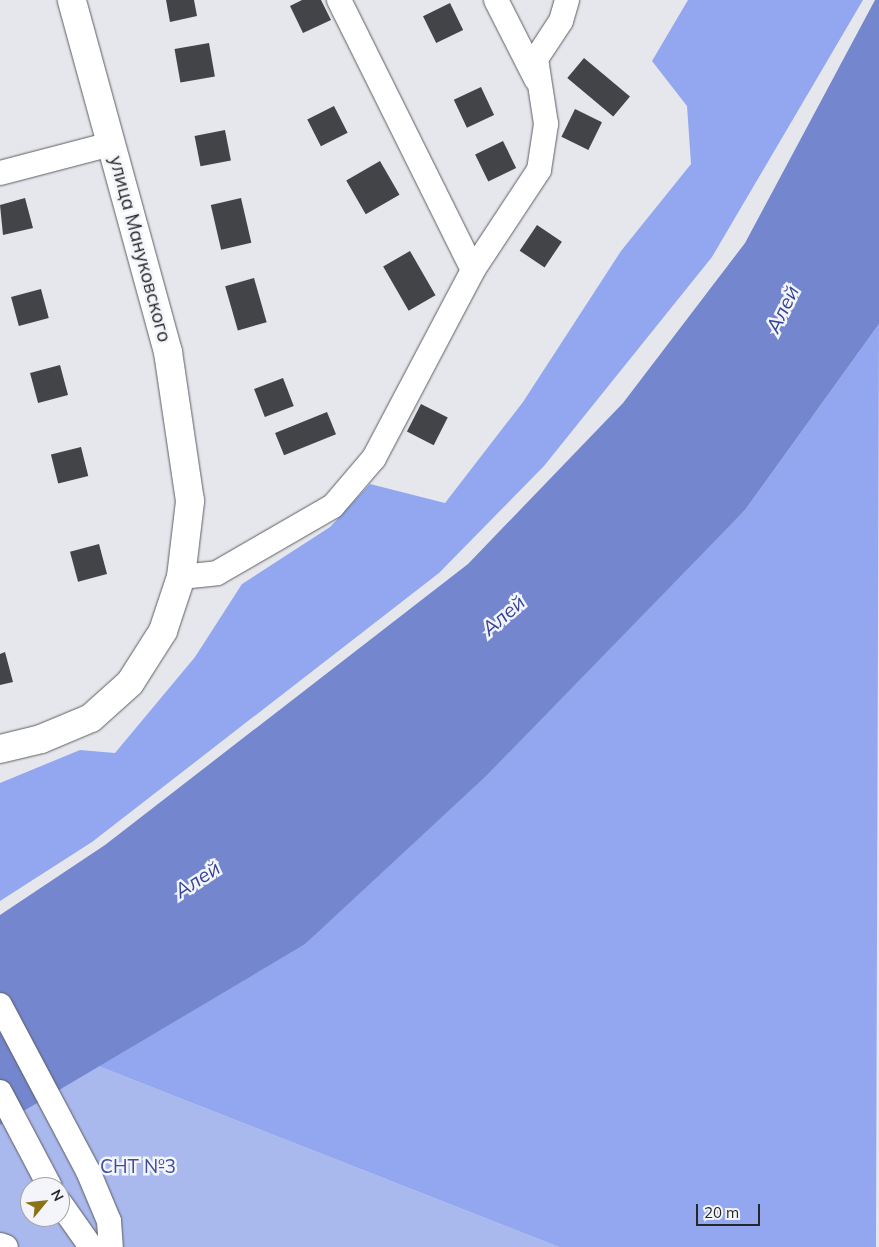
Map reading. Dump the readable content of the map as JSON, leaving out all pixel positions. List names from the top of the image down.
{
  "streets": {
    "street": ["улица Мануковского"]
  },
  "water": ["Алей"],
  "parks": ["СНТ №3"],
  "scale_bar": "20 m",
  "north": "top right"
}
